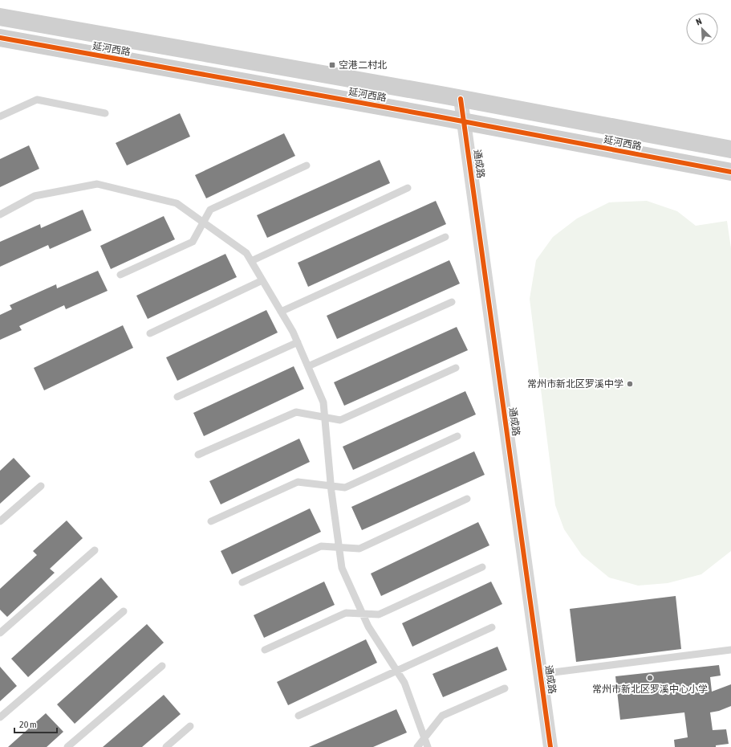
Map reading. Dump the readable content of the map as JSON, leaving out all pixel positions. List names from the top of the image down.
{
  "streets": {
    "street": ["延河西路", "通成路"]
  },
  "crossings": [
    ["延河西路", "通成路"]
  ],
  "places": {
    "transit": ["空港二村北"],
    "other": ["常州市新北区罗溪中学", "常州市新北区罗溪中心小学"]
  },
  "scale_bar": "20 m",
  "north": "top left"
}
